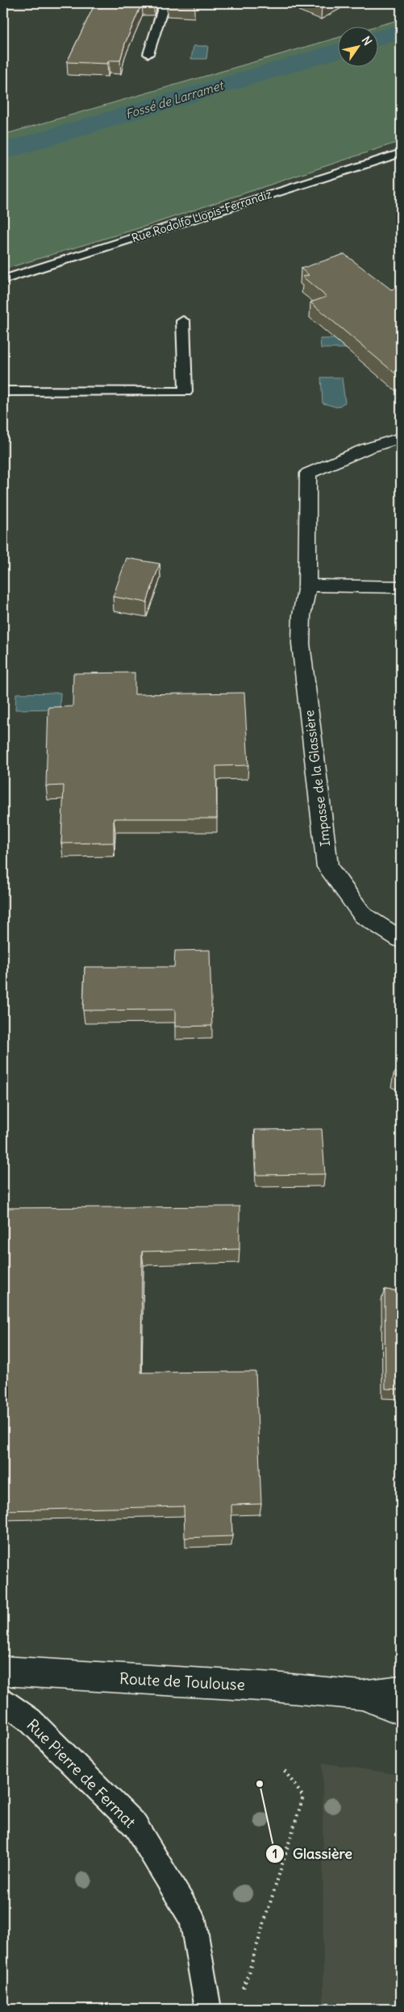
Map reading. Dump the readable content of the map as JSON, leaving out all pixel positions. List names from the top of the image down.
{
  "streets": {
    "street": ["Impasse de la Glassière", "Route de Toulouse"],
    "lane": ["Rue Rodolfo Llopis-Ferrandiz", "Rue Pierre de Fermat"]
  },
  "water": ["Fossé de Larramet"],
  "places": ["Glassière"],
  "north": "top right"
}
